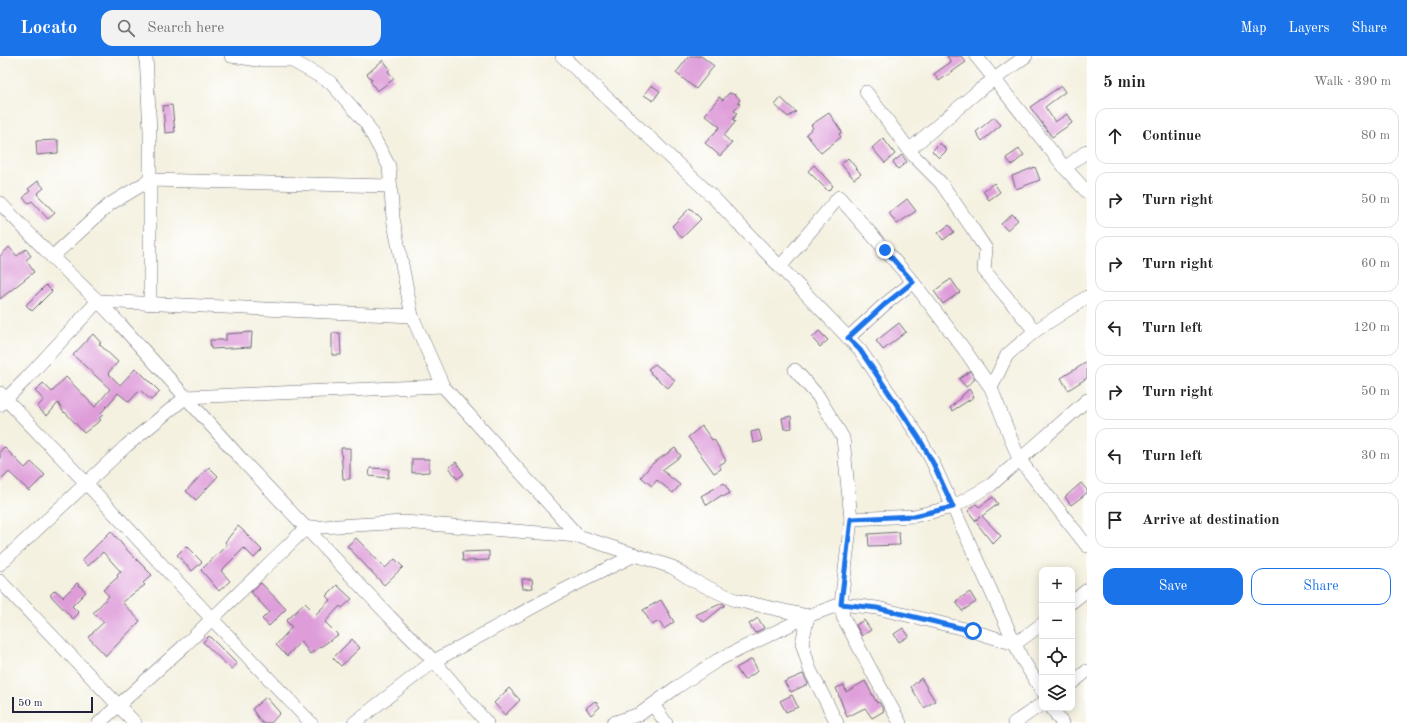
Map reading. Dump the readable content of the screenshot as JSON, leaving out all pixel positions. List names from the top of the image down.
{
  "scale_bar": "50 m",
  "page": {
    "header": "Locato",
    "search": "Search here",
    "nav": ["Map", "Layers", "Share"],
    "heading": ["5 min", "Walk · 390 m"],
    "list": [
      ["Continue", "80 m"],
      ["Turn right", "50 m"],
      ["Turn right", "60 m"],
      ["Turn left", "120 m"],
      ["Turn right", "50 m"],
      ["Turn left", "30 m"],
      "Arrive at destination"
    ],
    "buttons": ["Save", "Share"],
    "map_buttons": ["+", "−"],
    "scale": "50 m"
  }
}
